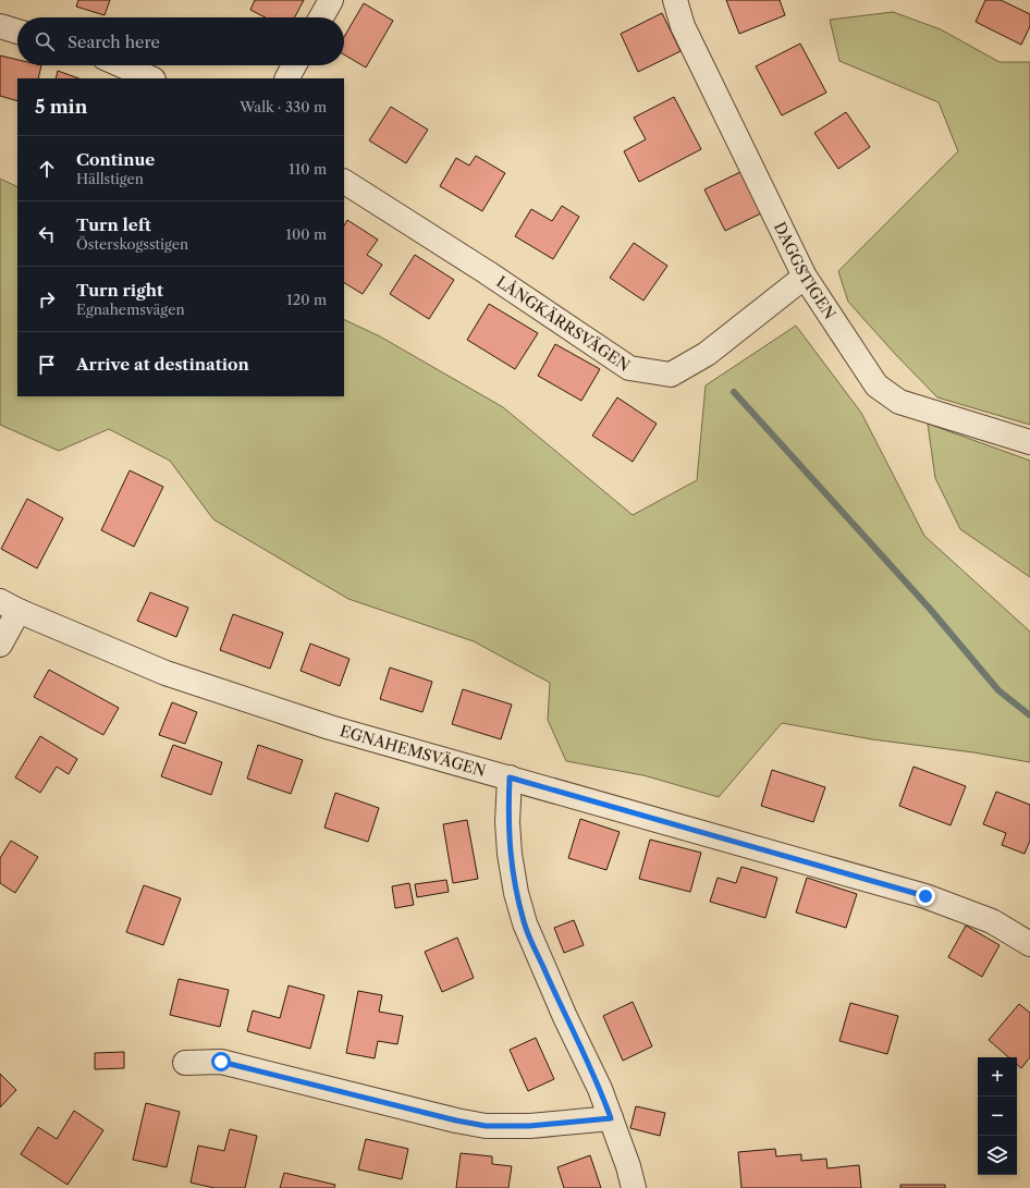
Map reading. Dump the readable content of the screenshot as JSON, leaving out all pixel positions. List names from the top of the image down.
{
  "streets": {
    "street": ["DAGGSTIGEN", "LÅNGKÄRRSVÄGEN", "EGNAHEMSVÄGEN"]
  },
  "crossings": [
    ["DAGGSTIGEN", "LÅNGKÄRRSVÄGEN"]
  ],
  "page": {
    "search": "Search here",
    "heading": ["5 min", "Walk · 330 m"],
    "list": [
      ["Continue", "Hällstigen", "110 m"],
      ["Turn left", "Österskogsstigen", "100 m"],
      ["Turn right", "Egnahemsvägen", "120 m"],
      "Arrive at destination"
    ],
    "map_buttons": ["+", "−"]
  }
}
